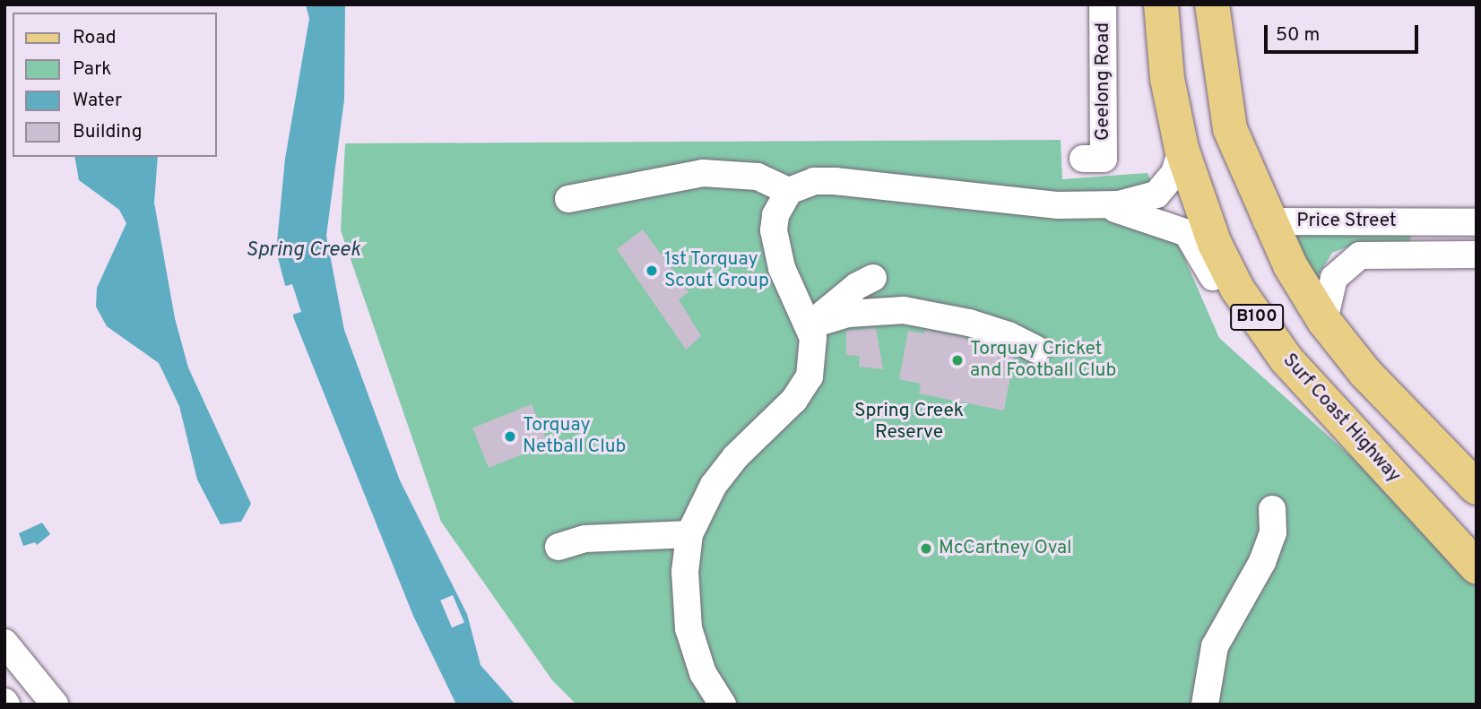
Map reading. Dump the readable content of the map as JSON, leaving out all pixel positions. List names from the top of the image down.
{
  "streets": {
    "main road": ["B100", "Surf Coast Highway"],
    "street": ["Geelong Road", "Price Street"]
  },
  "crossings": [
    ["Price Street", "B100"]
  ],
  "water": ["Spring Creek"],
  "parks": ["Spring Creek Reserve"],
  "places": [
    "1st Torquay Scout Group",
    "Torquay Cricket and Football Club",
    "Torquay Netball Club",
    "McCartney Oval"
  ],
  "legend": [
    "Road",
    "Park",
    "Water",
    "Building"
  ],
  "scale_bar": "50 m"
}
